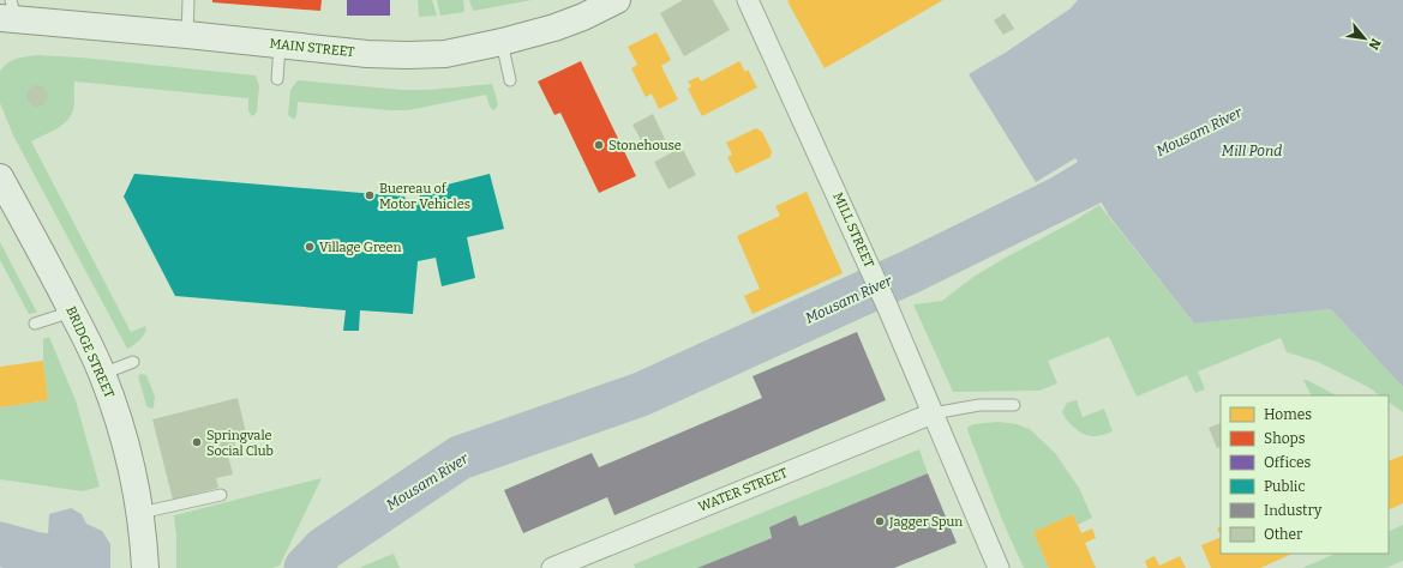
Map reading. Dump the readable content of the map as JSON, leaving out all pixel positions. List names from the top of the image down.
{
  "streets": {
    "main road": ["MAIN STREET", "BRIDGE STREET"],
    "street": ["MILL STREET", "WATER STREET"]
  },
  "crossings": [
    ["MILL STREET", "WATER STREET"]
  ],
  "water": ["Mousam River", "Mill Pond"],
  "places": [
    "Stonehouse",
    "Buereau of Motor Vehicles",
    "Village Green",
    "Springvale Social Club",
    "Jagger Spun"
  ],
  "legend": [
    "Homes",
    "Shops",
    "Offices",
    "Public",
    "Industry",
    "Other"
  ],
  "north": "bottom right"
}
